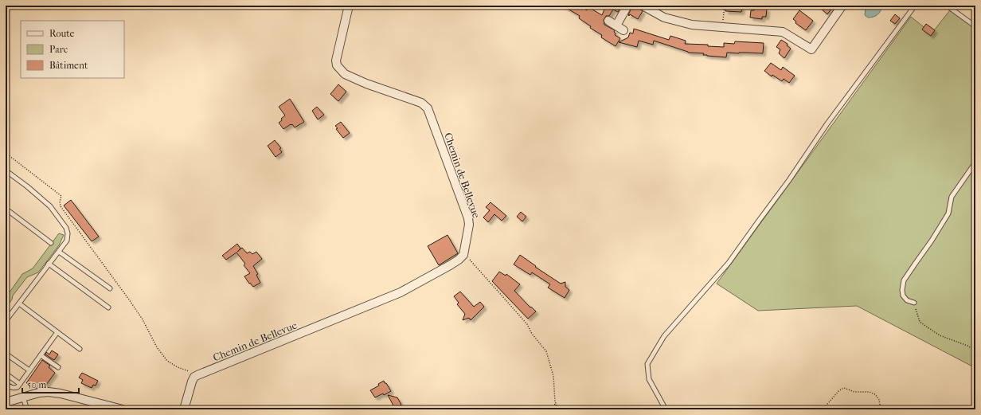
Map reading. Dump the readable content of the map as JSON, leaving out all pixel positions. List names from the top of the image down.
{
  "streets": {
    "street": ["Chemin de Bellevue"]
  },
  "legend": ["Route", "Parc", "Bâtiment"],
  "scale_bar": "50 m"
}
